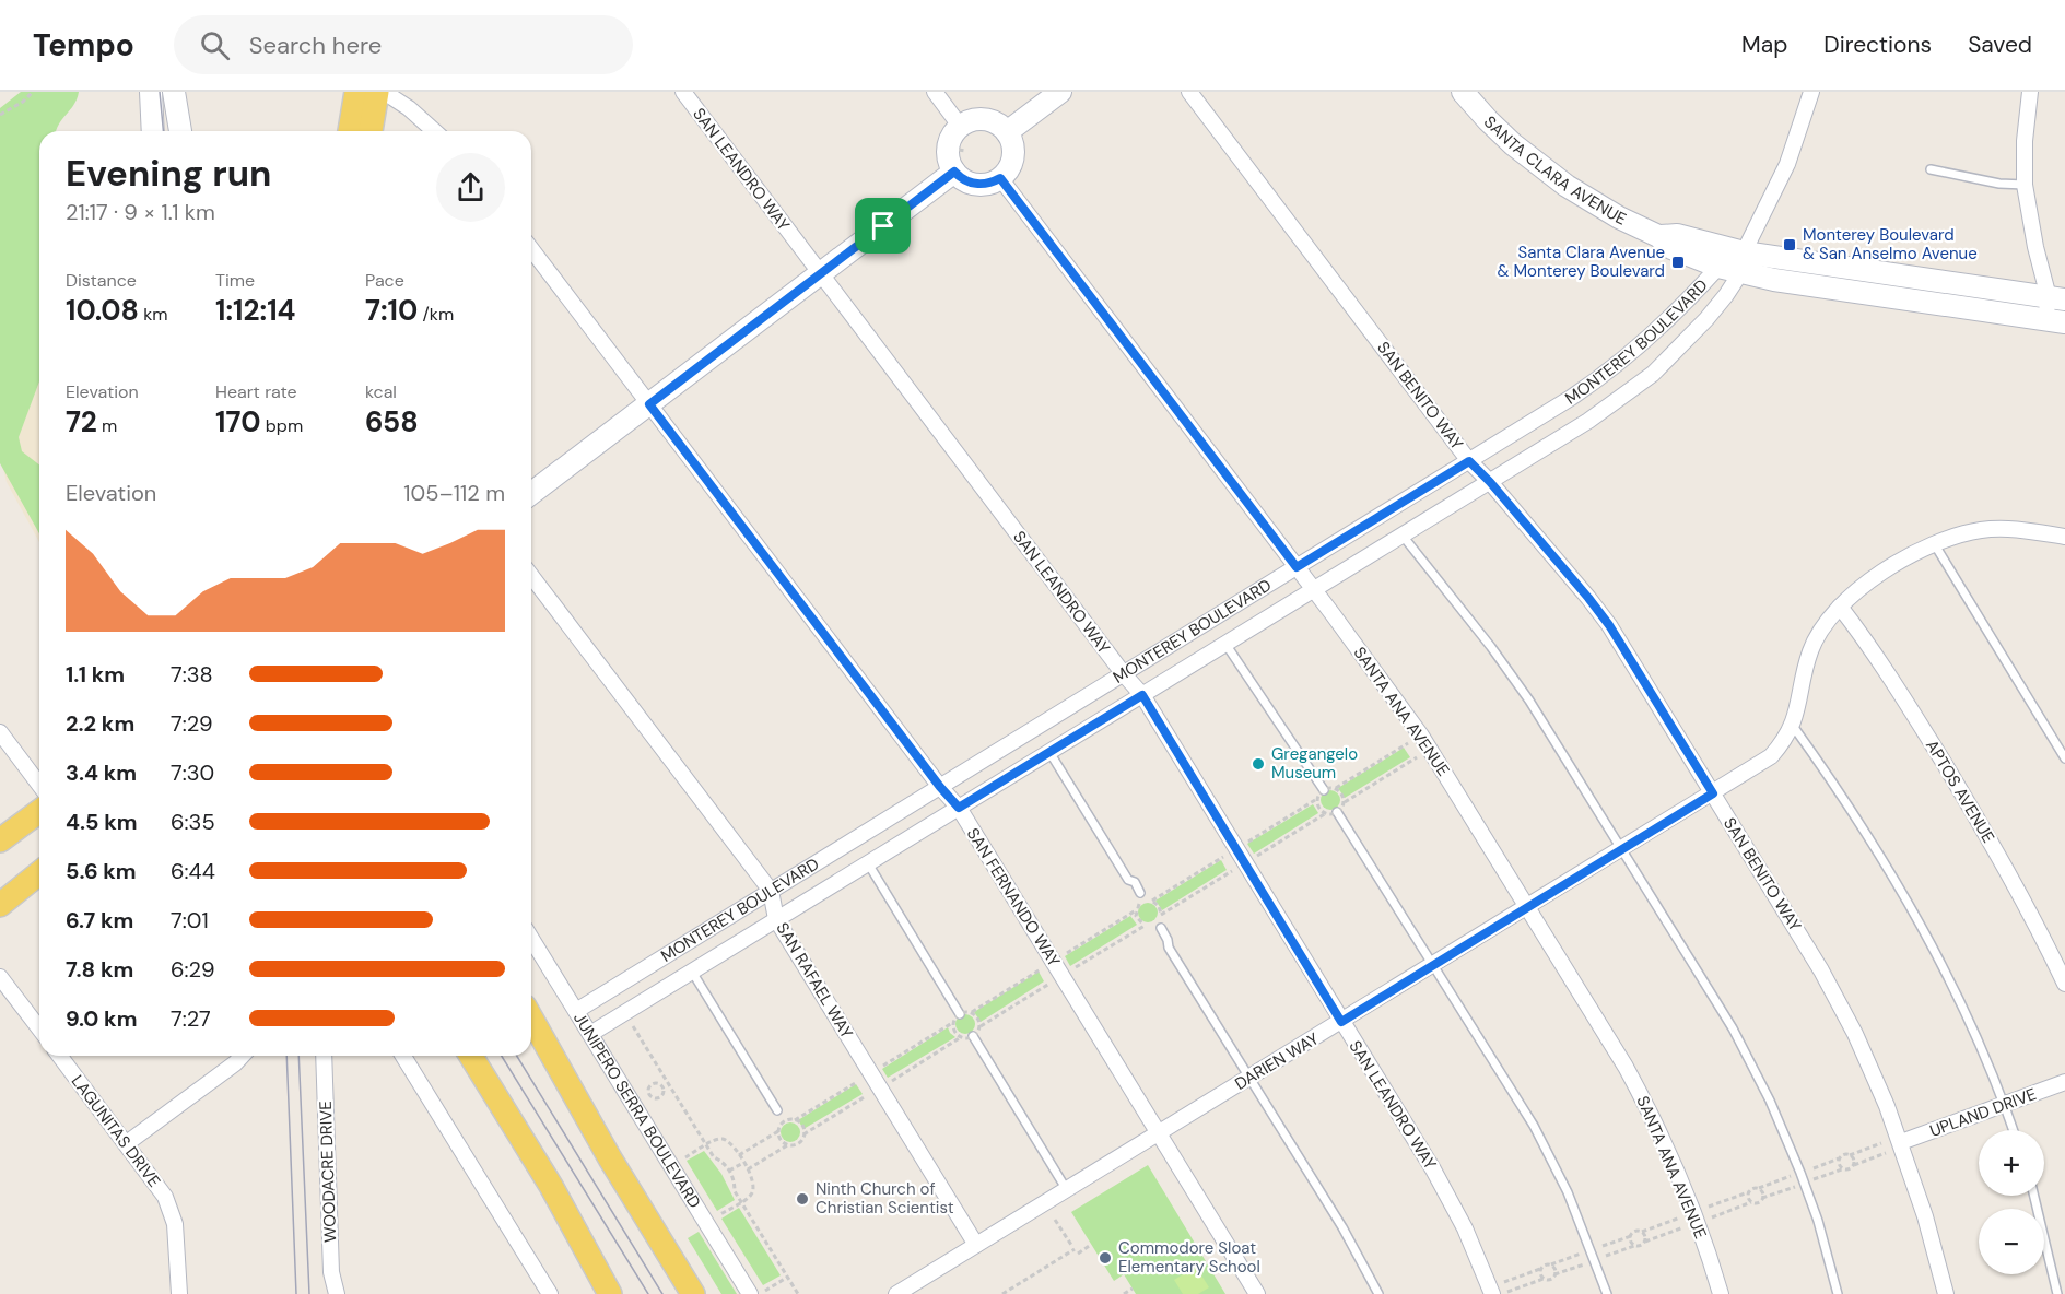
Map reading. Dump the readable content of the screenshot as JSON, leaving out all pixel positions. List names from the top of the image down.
{
  "streets": {
    "main road": ["SANTA CLARA AVENUE"],
    "street": [
      "SAN LEANDRO WAY",
      "MONTEREY BOULEVARD",
      "SAN BENITO WAY",
      "SANTA ANA AVENUE",
      "APTOS AVENUE",
      "SAN FERNANDO WAY",
      "SAN RAFAEL WAY",
      "DARIEN WAY",
      "JUNIPERO SERRA BOULEVARD",
      "UPLAND DRIVE",
      "LAGUNITAS DRIVE",
      "WOODACRE DRIVE"
    ]
  },
  "crossings": [
    ["SANTA CLARA AVENUE", "MONTEREY BOULEVARD"],
    ["SAN LEANDRO WAY", "MONTEREY BOULEVARD"],
    ["SAN LEANDRO WAY", "DARIEN WAY"],
    ["MONTEREY BOULEVARD", "SAN BENITO WAY"],
    ["MONTEREY BOULEVARD", "SANTA ANA AVENUE"],
    ["MONTEREY BOULEVARD", "SAN FERNANDO WAY"],
    ["MONTEREY BOULEVARD", "SAN RAFAEL WAY"],
    ["MONTEREY BOULEVARD", "JUNIPERO SERRA BOULEVARD"],
    ["SAN BENITO WAY", "DARIEN WAY"],
    ["SAN BENITO WAY", "UPLAND DRIVE"],
    ["SANTA ANA AVENUE", "DARIEN WAY"],
    ["APTOS AVENUE", "DARIEN WAY"],
    ["SAN FERNANDO WAY", "DARIEN WAY"],
    ["SAN RAFAEL WAY", "DARIEN WAY"]
  ],
  "places": {
    "transit": ["Monterey Boulevard & San Anselmo Avenue", "Santa Clara Avenue & Monterey Boulevard"],
    "other": ["Gregangelo Museum", "Ninth Church of Christian Scientist", "Commodore Sloat Elementary School"]
  },
  "page": {
    "header": "Tempo",
    "search": "Search here",
    "nav": ["Map", "Directions", "Saved"],
    "heading": ["Evening run", "21:17 · 9 × 1.1 km"],
    "stats": [
      ["Distance", "10.08 km"],
      ["Time", "1:12:14"],
      ["Pace", "7:10 /km"],
      ["Elevation", "72 m"],
      ["Heart rate", "170 bpm"],
      ["kcal", "658"]
    ],
    "chart": ["Elevation", "105–112 m"],
    "list": [
      {
        "name": "1.1 km",
        "note": "7:38"
      },
      {
        "name": "2.2 km",
        "note": "7:29"
      },
      {
        "name": "3.4 km",
        "note": "7:30"
      },
      {
        "name": "4.5 km",
        "note": "6:35"
      },
      {
        "name": "5.6 km",
        "note": "6:44"
      },
      {
        "name": "6.7 km",
        "note": "7:01"
      },
      {
        "name": "7.8 km",
        "note": "6:29"
      },
      {
        "name": "9.0 km",
        "note": "7:27"
      }
    ],
    "map_buttons": ["+", "−"]
  }
}
